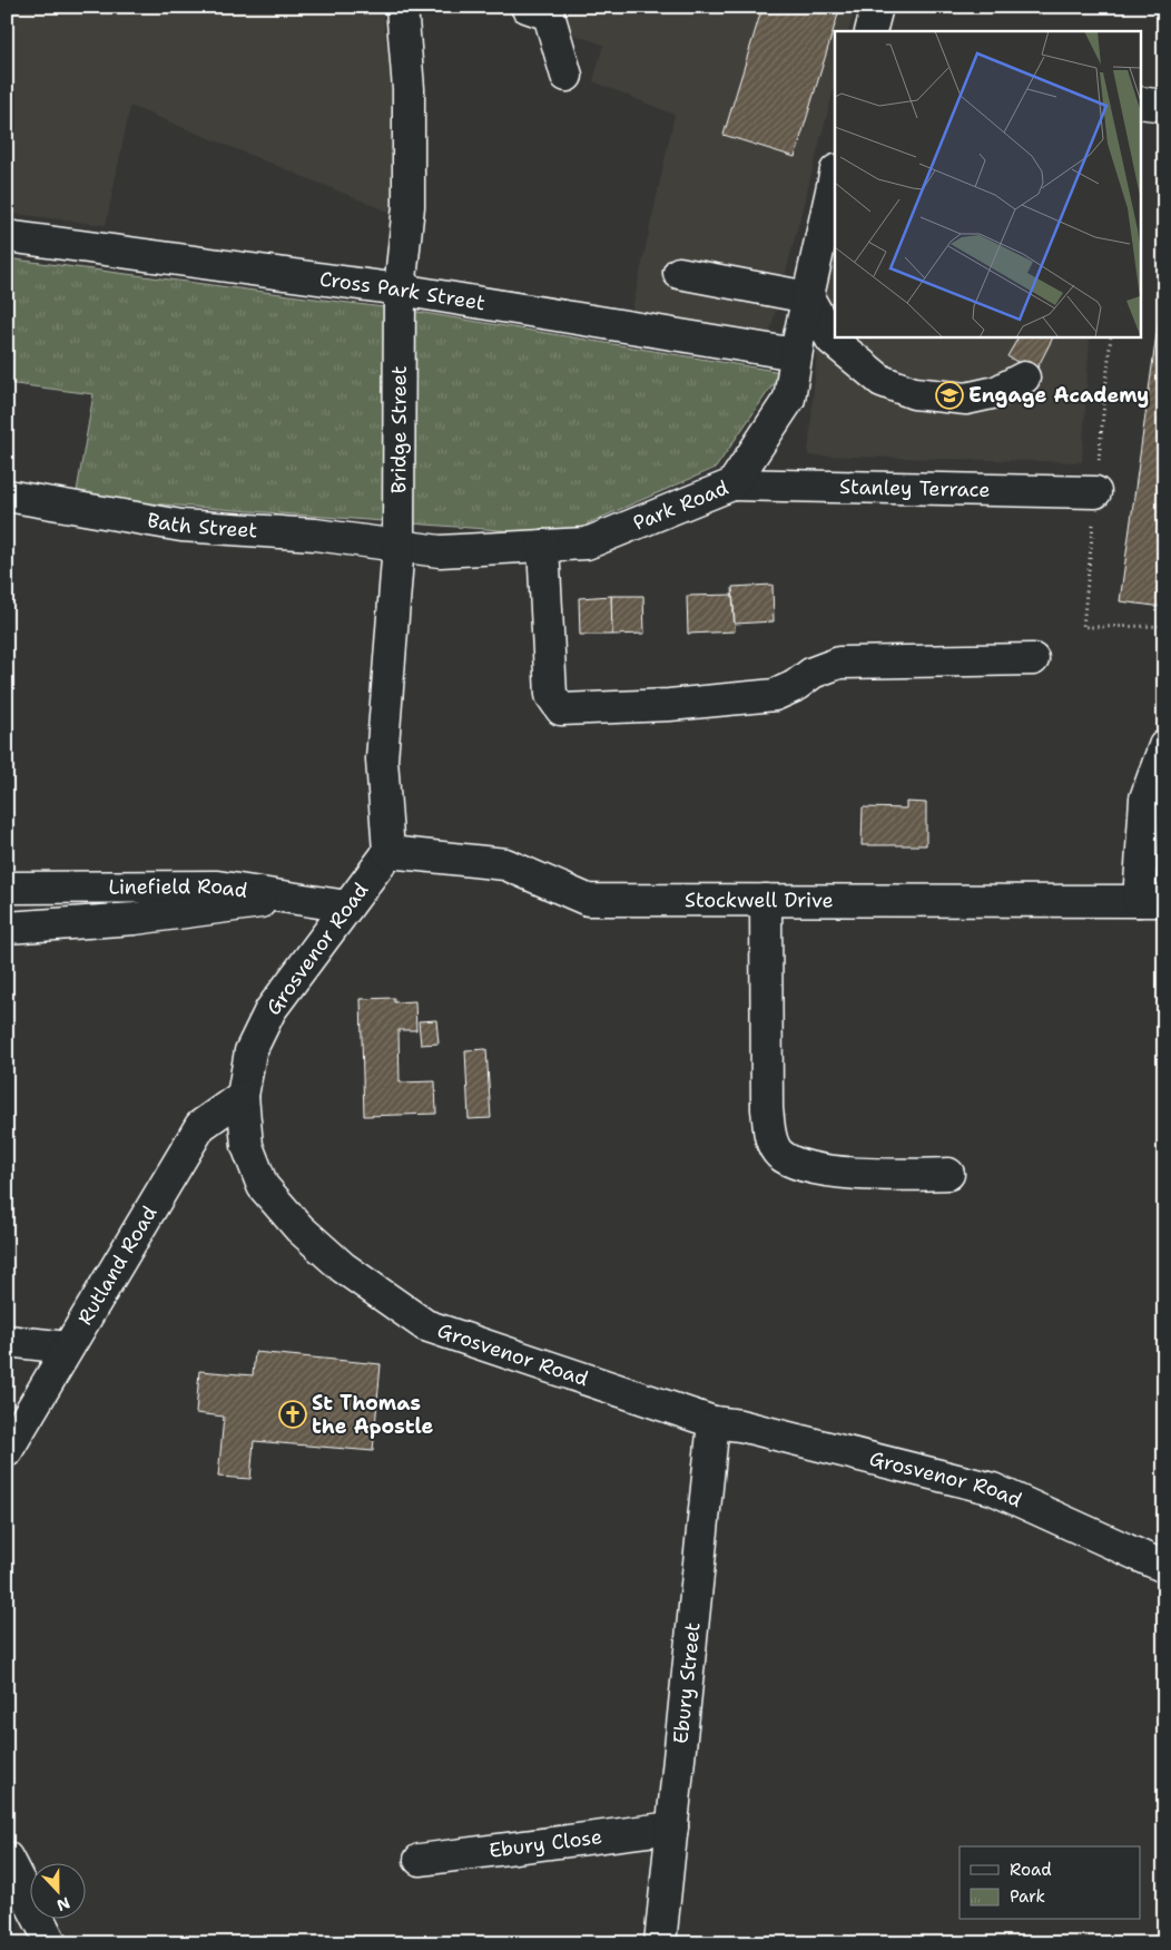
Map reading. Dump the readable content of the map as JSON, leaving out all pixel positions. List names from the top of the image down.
{
  "streets": {
    "street": [
      "Cross Park Street",
      "Bridge Street",
      "Stanley Terrace",
      "Park Road",
      "Bath Street",
      "Linefield Road",
      "Stockwell Drive",
      "Grosvenor Road",
      "Rutland Road",
      "Ebury Street",
      "Ebury Close"
    ]
  },
  "crossings": [
    ["Cross Park Street", "Bridge Street"],
    ["Cross Park Street", "Park Road"],
    ["Bridge Street", "Park Road"],
    ["Bridge Street", "Bath Street"],
    ["Bridge Street", "Stockwell Drive"],
    ["Bridge Street", "Grosvenor Road"],
    ["Stanley Terrace", "Park Road"],
    ["Park Road", "Bath Street"],
    ["Linefield Road", "Grosvenor Road"],
    ["Stockwell Drive", "Grosvenor Road"],
    ["Grosvenor Road", "Rutland Road"],
    ["Grosvenor Road", "Ebury Street"],
    ["Ebury Street", "Ebury Close"]
  ],
  "places": {
    "school or university": ["Engage Academy"],
    "church": ["St Thomas the Apostle"]
  },
  "legend": ["Road", "Park"],
  "north": "bottom"
}
